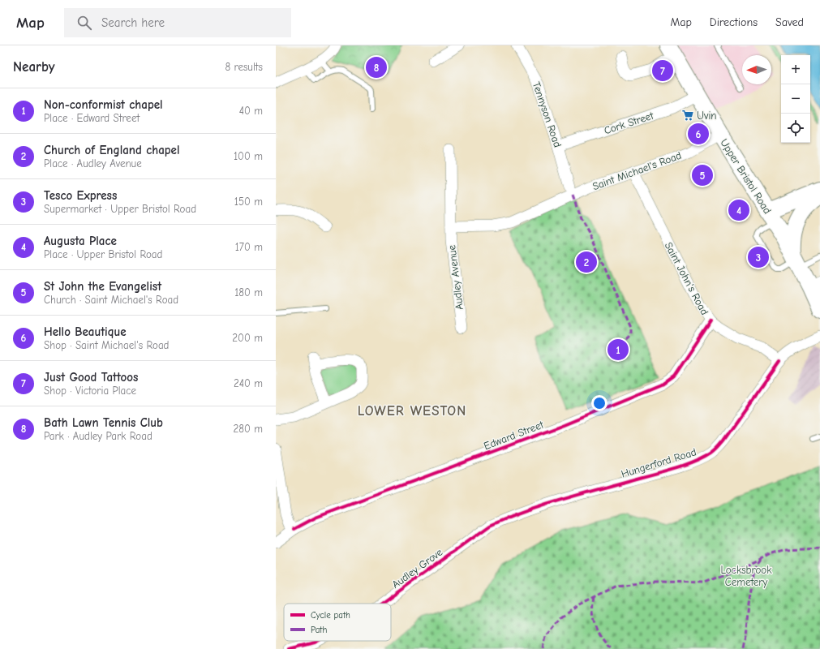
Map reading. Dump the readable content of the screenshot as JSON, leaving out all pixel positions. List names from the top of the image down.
{
  "streets": {
    "main road": ["Upper Bristol Road"],
    "street": [
      "Tennyson Road",
      "Cork Street",
      "Saint Michael's Road",
      "Audley Avenue",
      "Saint John's Road",
      "Edward Street",
      "Hungerford Road",
      "Audley Grove"
    ]
  },
  "crossings": [
    ["Tennyson Road", "Cork Street"],
    ["Tennyson Road", "Saint Michael's Road"],
    ["Cork Street", "Upper Bristol Road"],
    ["Saint Michael's Road", "Upper Bristol Road"],
    ["Saint Michael's Road", "Saint John's Road"],
    ["Saint John's Road", "Edward Street"],
    ["Saint John's Road", "Hungerford Road"],
    ["Hungerford Road", "Audley Grove"]
  ],
  "districts": ["LOWER WESTON"],
  "parks": ["Locksbrook Cemetery"],
  "places": {
    "supermarket": ["Uvin"]
  },
  "legend": ["Cycle path", "Path"],
  "north": "left",
  "page": {
    "header": "Map",
    "search": "Search here",
    "nav": ["Map", "Directions", "Saved"],
    "heading": ["Nearby", "8 results"],
    "map_buttons": ["+", "−"],
    "pins": [
      "8",
      "7",
      "6",
      "5",
      "4",
      "3",
      "2",
      "1"
    ],
    "list": [
      {
        "mark": "1",
        "name": "Non-conformist chapel",
        "note": "Place · Edward Street",
        "value": "40 m"
      },
      {
        "mark": "2",
        "name": "Church of England chapel",
        "note": "Place · Audley Avenue",
        "value": "100 m"
      },
      {
        "mark": "3",
        "name": "Tesco Express",
        "note": "Supermarket · Upper Bristol Road",
        "value": "150 m"
      },
      {
        "mark": "4",
        "name": "Augusta Place",
        "note": "Place · Upper Bristol Road",
        "value": "170 m"
      },
      {
        "mark": "5",
        "name": "St John the Evangelist",
        "note": "Church · Saint Michael's Road",
        "value": "180 m"
      },
      {
        "mark": "6",
        "name": "Hello Beautique",
        "note": "Shop · Saint Michael's Road",
        "value": "200 m"
      },
      {
        "mark": "7",
        "name": "Just Good Tattoos",
        "note": "Shop · Victoria Place",
        "value": "240 m"
      },
      {
        "mark": "8",
        "name": "Bath Lawn Tennis Club",
        "note": "Park · Audley Park Road",
        "value": "280 m"
      }
    ]
  }
}
